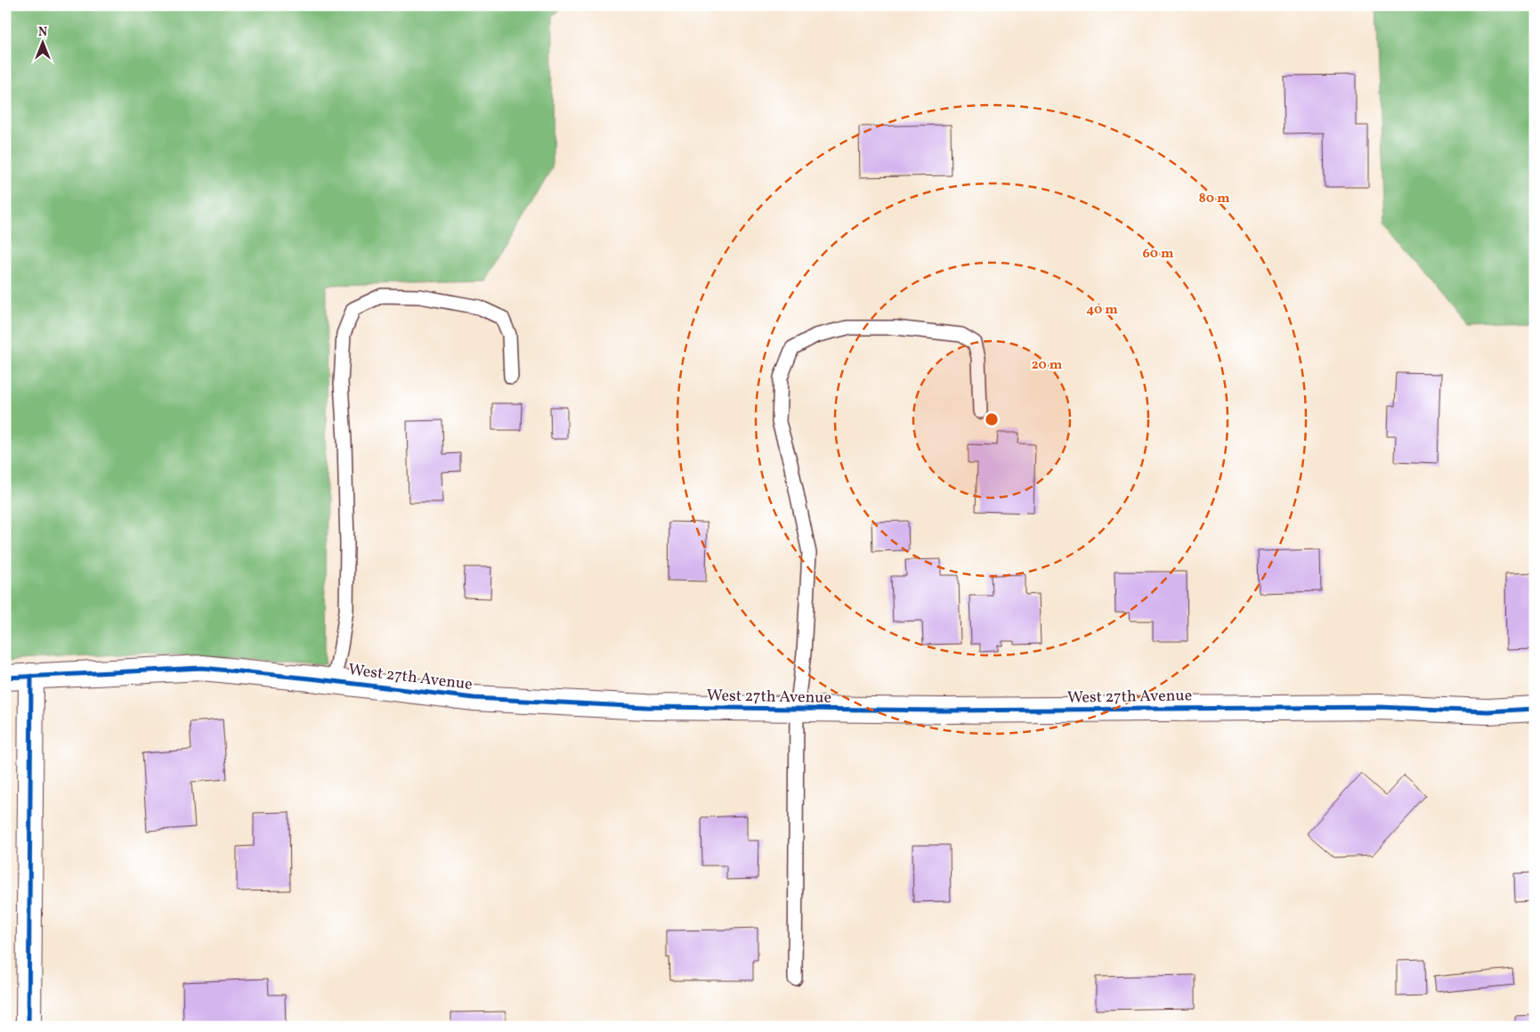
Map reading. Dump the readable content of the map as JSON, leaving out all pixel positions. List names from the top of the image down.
{
  "streets": {
    "street": ["West 27th Avenue"]
  },
  "north": "top",
  "rings": [
    "80 m",
    "60 m",
    "40 m",
    "20 m"
  ]
}
